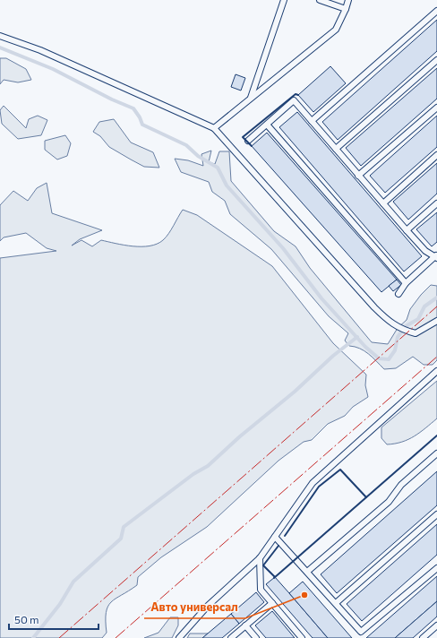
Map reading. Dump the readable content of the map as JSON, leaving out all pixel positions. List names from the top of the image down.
{
  "places": ["Авто универсал"],
  "scale_bar": "50 m"
}
